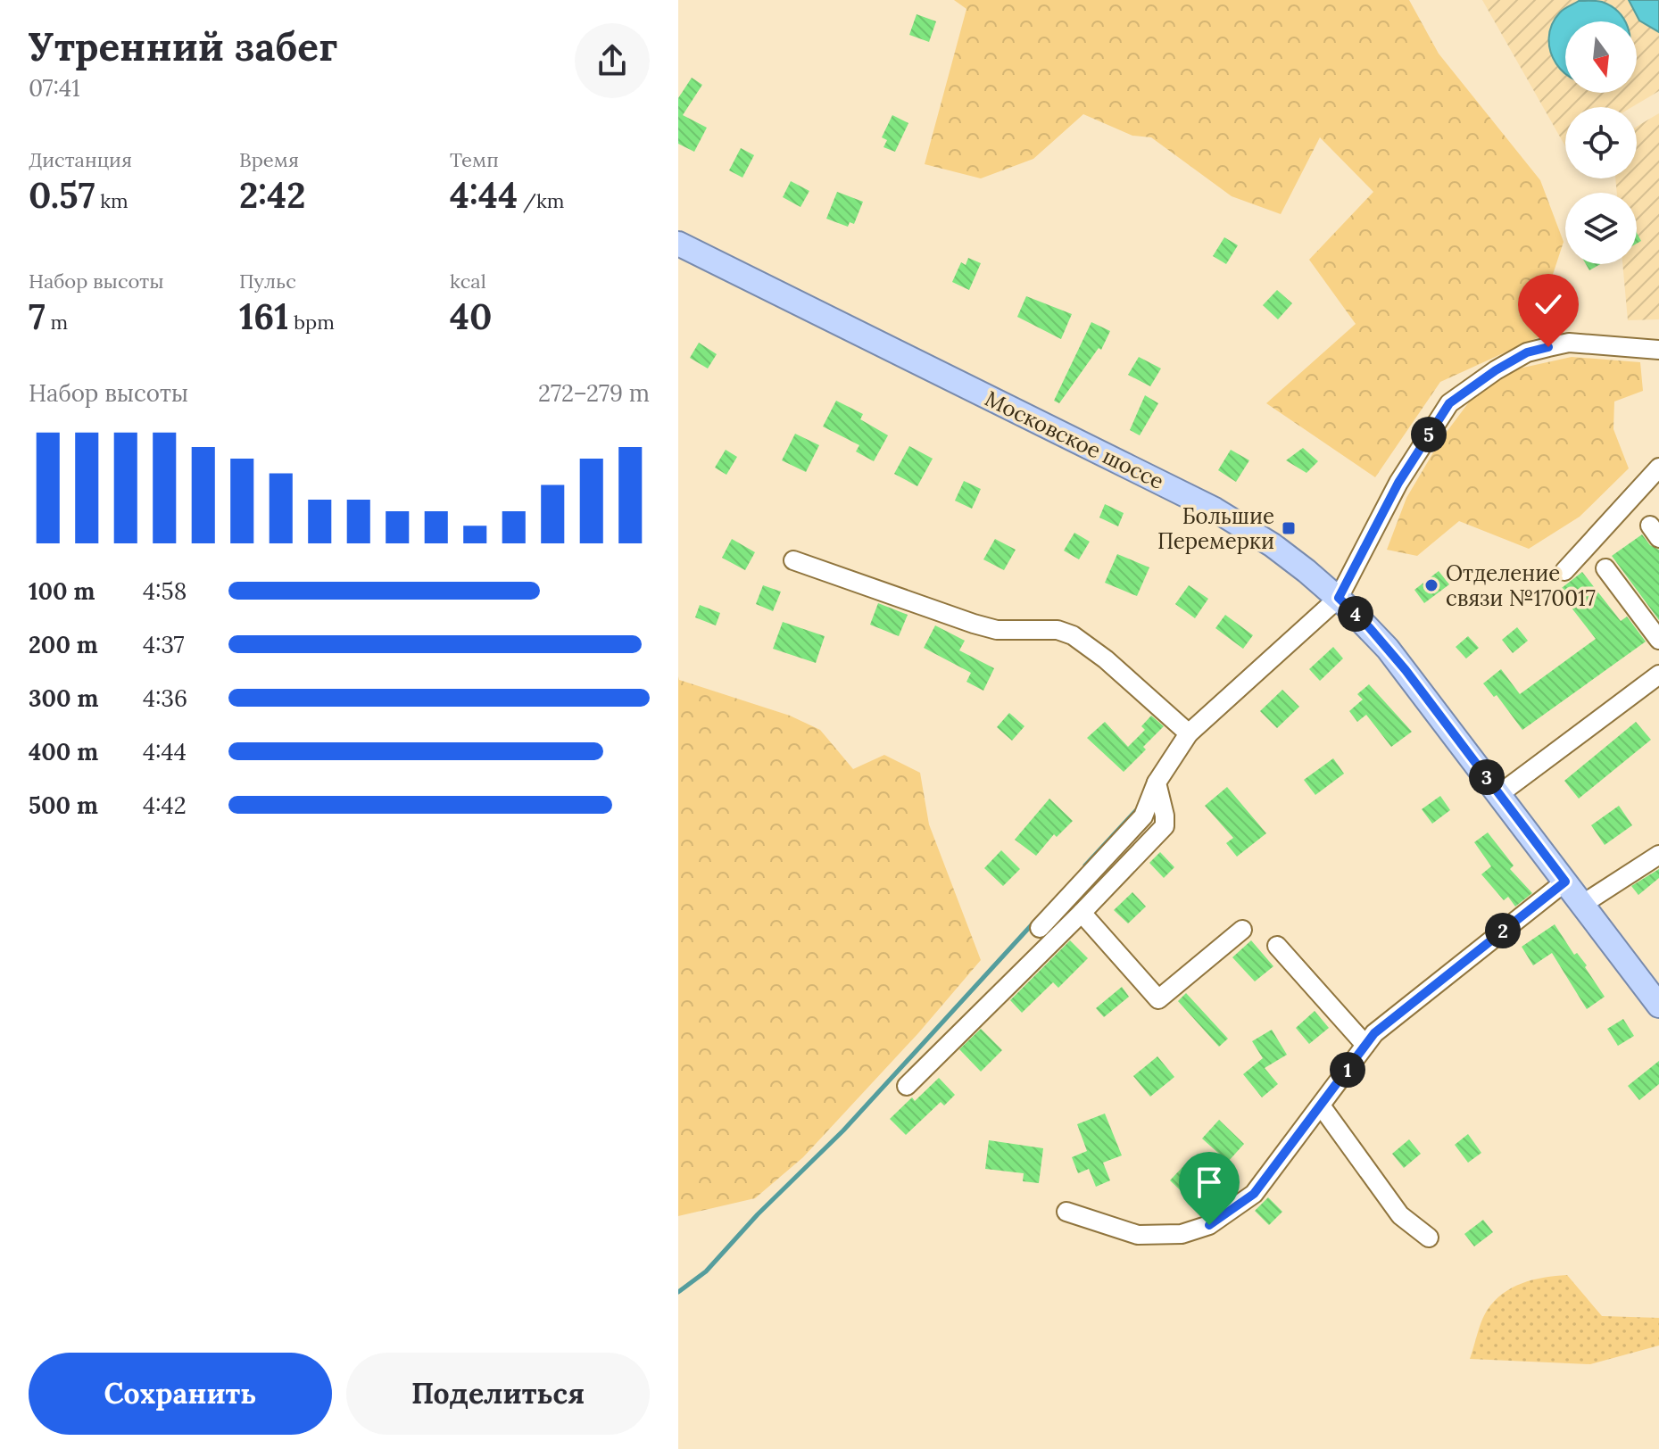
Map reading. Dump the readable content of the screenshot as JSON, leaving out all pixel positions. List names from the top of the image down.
{
  "streets": {
    "main road": ["Московское шоссе"]
  },
  "places": {
    "transit": ["Большие Перемерки"],
    "other": ["Отделение связи №170017"]
  },
  "north": "bottom",
  "page": {
    "heading": ["Утренний забег", "07:41"],
    "stats": [
      ["Дистанция", "0.57 km"],
      ["Время", "2:42"],
      ["Темп", "4:44 /km"],
      ["Набор высоты", "7 m"],
      ["Пульс", "161 bpm"],
      ["kcal", "40"]
    ],
    "chart": ["Набор высоты", "272–279 m"],
    "pins": [
      "5",
      "4",
      "3",
      "2",
      "1"
    ],
    "list": [
      {
        "name": "100 m",
        "note": "4:58"
      },
      {
        "name": "200 m",
        "note": "4:37"
      },
      {
        "name": "300 m",
        "note": "4:36"
      },
      {
        "name": "400 m",
        "note": "4:44"
      },
      {
        "name": "500 m",
        "note": "4:42"
      }
    ],
    "buttons": ["Сохранить", "Поделиться"]
  }
}
